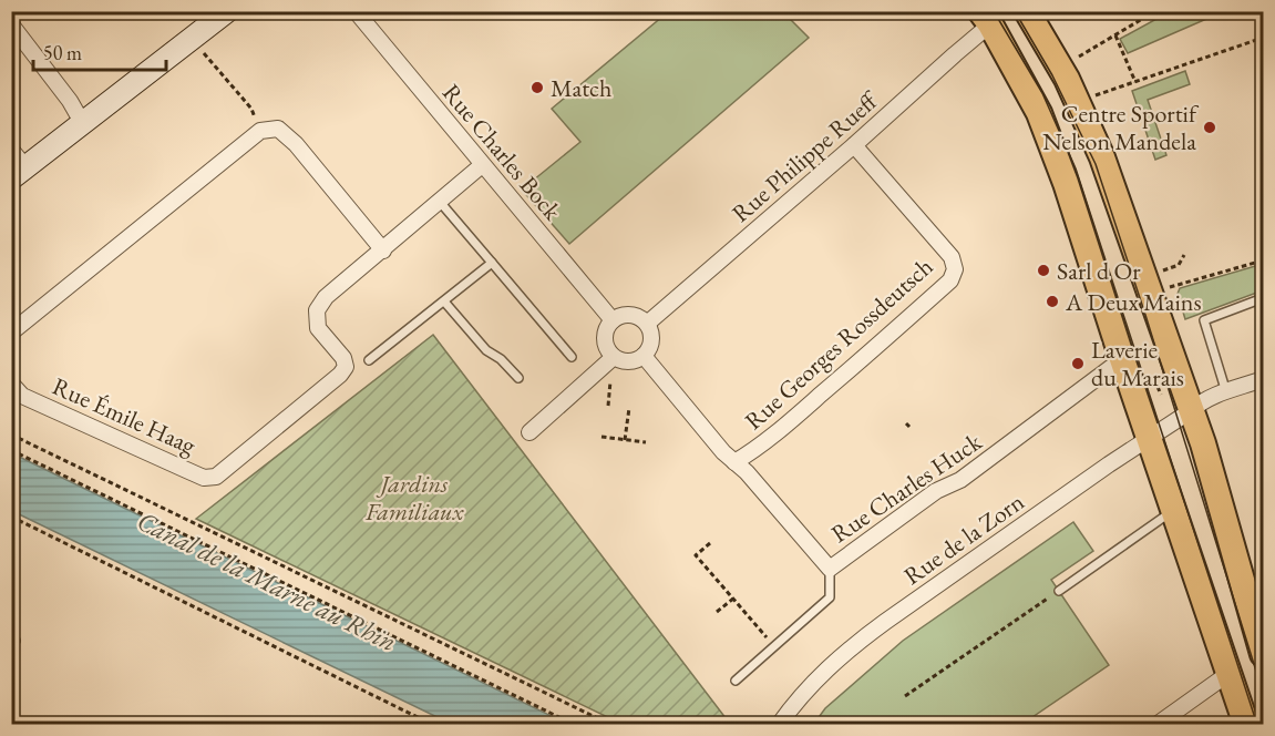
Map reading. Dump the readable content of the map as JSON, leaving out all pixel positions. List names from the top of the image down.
{
  "streets": {
    "street": [
      "Rue Charles Bock",
      "Rue Philippe Rueff",
      "Rue Georges Rossdeutsch",
      "Rue Émile Haag",
      "Rue Charles Huck",
      "Rue de la Zorn"
    ]
  },
  "crossings": [
    ["Rue Charles Bock", "Rue Philippe Rueff"],
    ["Rue Charles Bock", "Rue Georges Rossdeutsch"],
    ["Rue Charles Bock", "Rue Émile Haag"],
    ["Rue Philippe Rueff", "Rue Georges Rossdeutsch"],
    ["Rue Georges Rossdeutsch", "Rue Charles Huck"]
  ],
  "water": ["Canal de la Marne au Rhin"],
  "parks": ["Jardins Familiaux"],
  "places": [
    "Match",
    "Centre Sportif Nelson Mandela",
    "Sarl d Or",
    "A Deux Mains",
    "Laverie du Marais"
  ],
  "scale_bar": "50 m"
}
